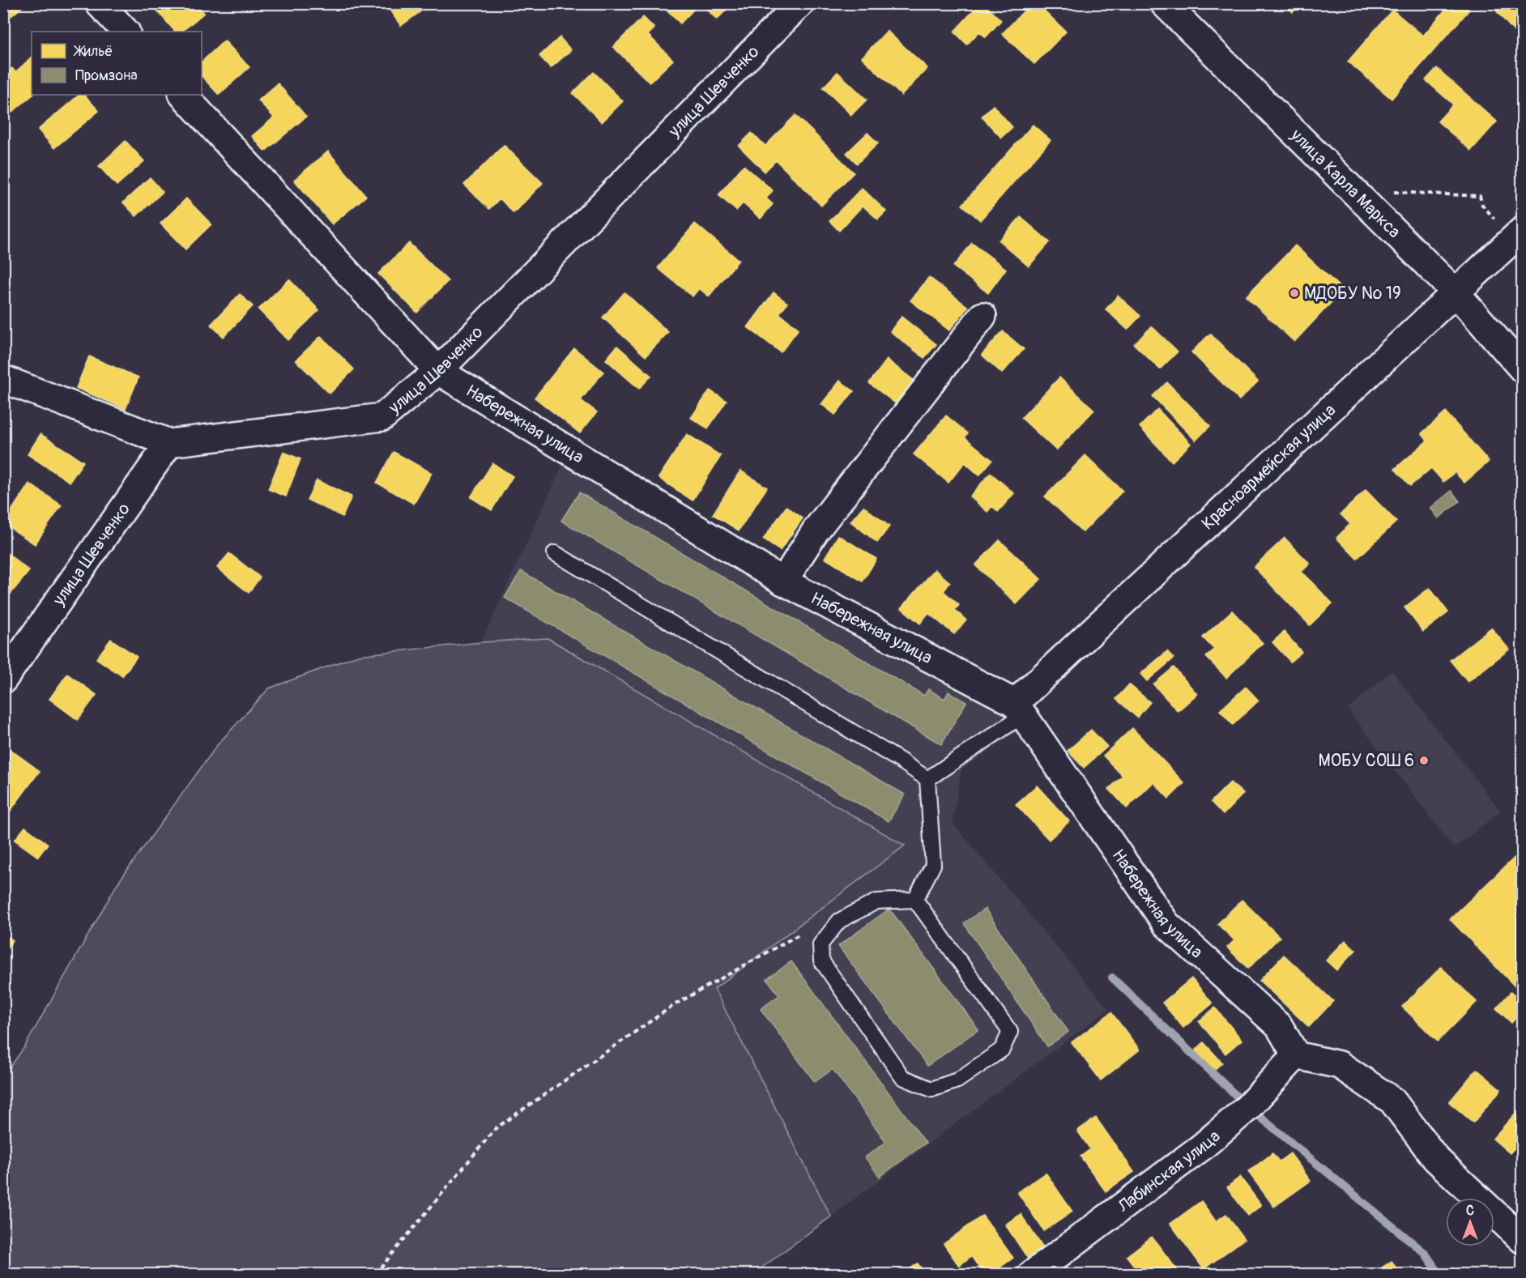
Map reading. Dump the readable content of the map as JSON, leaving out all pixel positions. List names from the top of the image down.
{
  "streets": {
    "street": [
      "улица Шевченко",
      "улица Карла Маркса",
      "Набережная улица",
      "Красноармейская улица",
      "Лабинская улица"
    ]
  },
  "crossings": [
    ["улица Шевченко", "Набережная улица"],
    ["улица Карла Маркса", "Красноармейская улица"],
    ["Набережная улица", "Красноармейская улица"],
    ["Набережная улица", "Лабинская улица"]
  ],
  "places": ["МДОБУ № 19", "МОБУ СОШ 6"],
  "legend": ["Жильё", "Промзона"],
  "north": "top"
}
